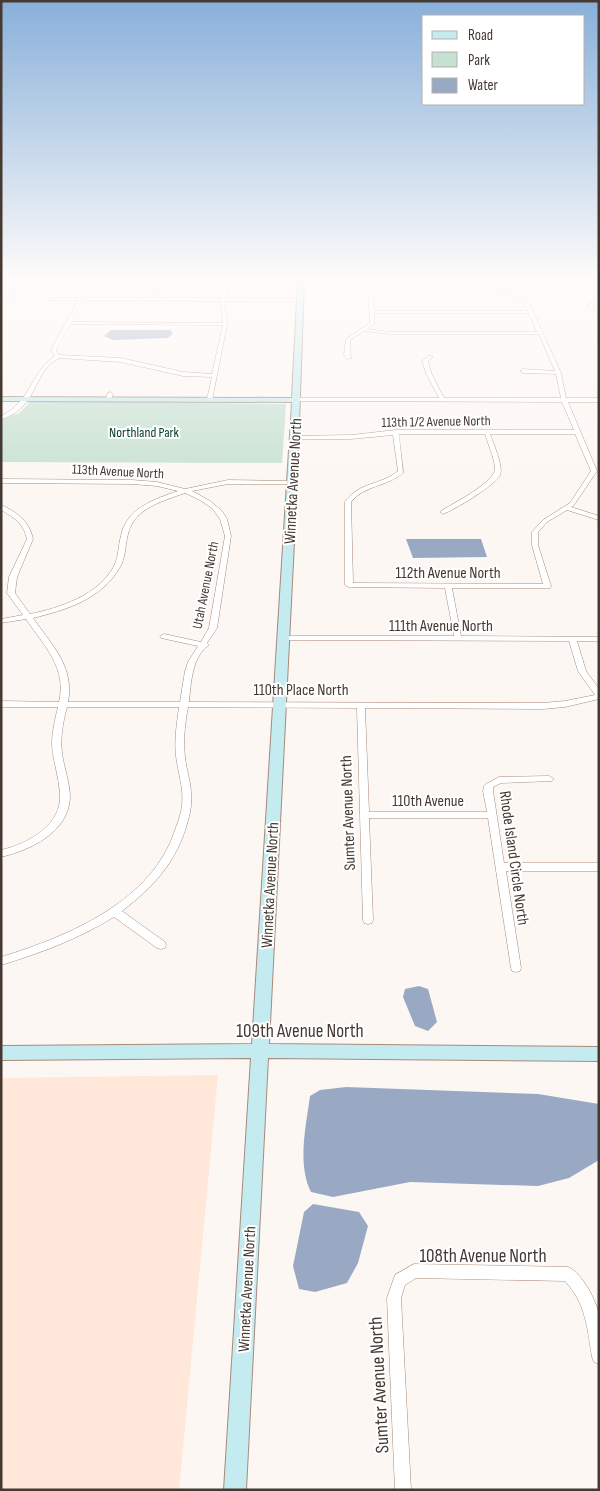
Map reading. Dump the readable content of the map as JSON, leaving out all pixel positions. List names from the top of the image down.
{
  "streets": {
    "street": [
      "113th 1/2 Avenue North",
      "113th Avenue North",
      "Winnetka Avenue North",
      "112th Avenue North",
      "Utah Avenue North",
      "111th Avenue North",
      "110th Place North",
      "110th Avenue",
      "Sumter Avenue North",
      "Rhode Island Circle North",
      "109th Avenue North",
      "108th Avenue North"
    ]
  },
  "crossings": [
    ["113th 1/2 Avenue North", "Winnetka Avenue North"],
    ["113th 1/2 Avenue North", "112th Avenue North"],
    ["113th Avenue North", "Winnetka Avenue North"],
    ["113th Avenue North", "Utah Avenue North"],
    ["Winnetka Avenue North", "111th Avenue North"],
    ["Winnetka Avenue North", "110th Place North"],
    ["Winnetka Avenue North", "109th Avenue North"],
    ["Utah Avenue North", "110th Place North"],
    ["110th Place North", "Sumter Avenue North"],
    ["110th Avenue", "Sumter Avenue North"],
    ["110th Avenue", "Rhode Island Circle North"],
    ["Sumter Avenue North", "108th Avenue North"]
  ],
  "parks": ["Northland Park"],
  "legend": ["Road", "Park", "Water"]
}
